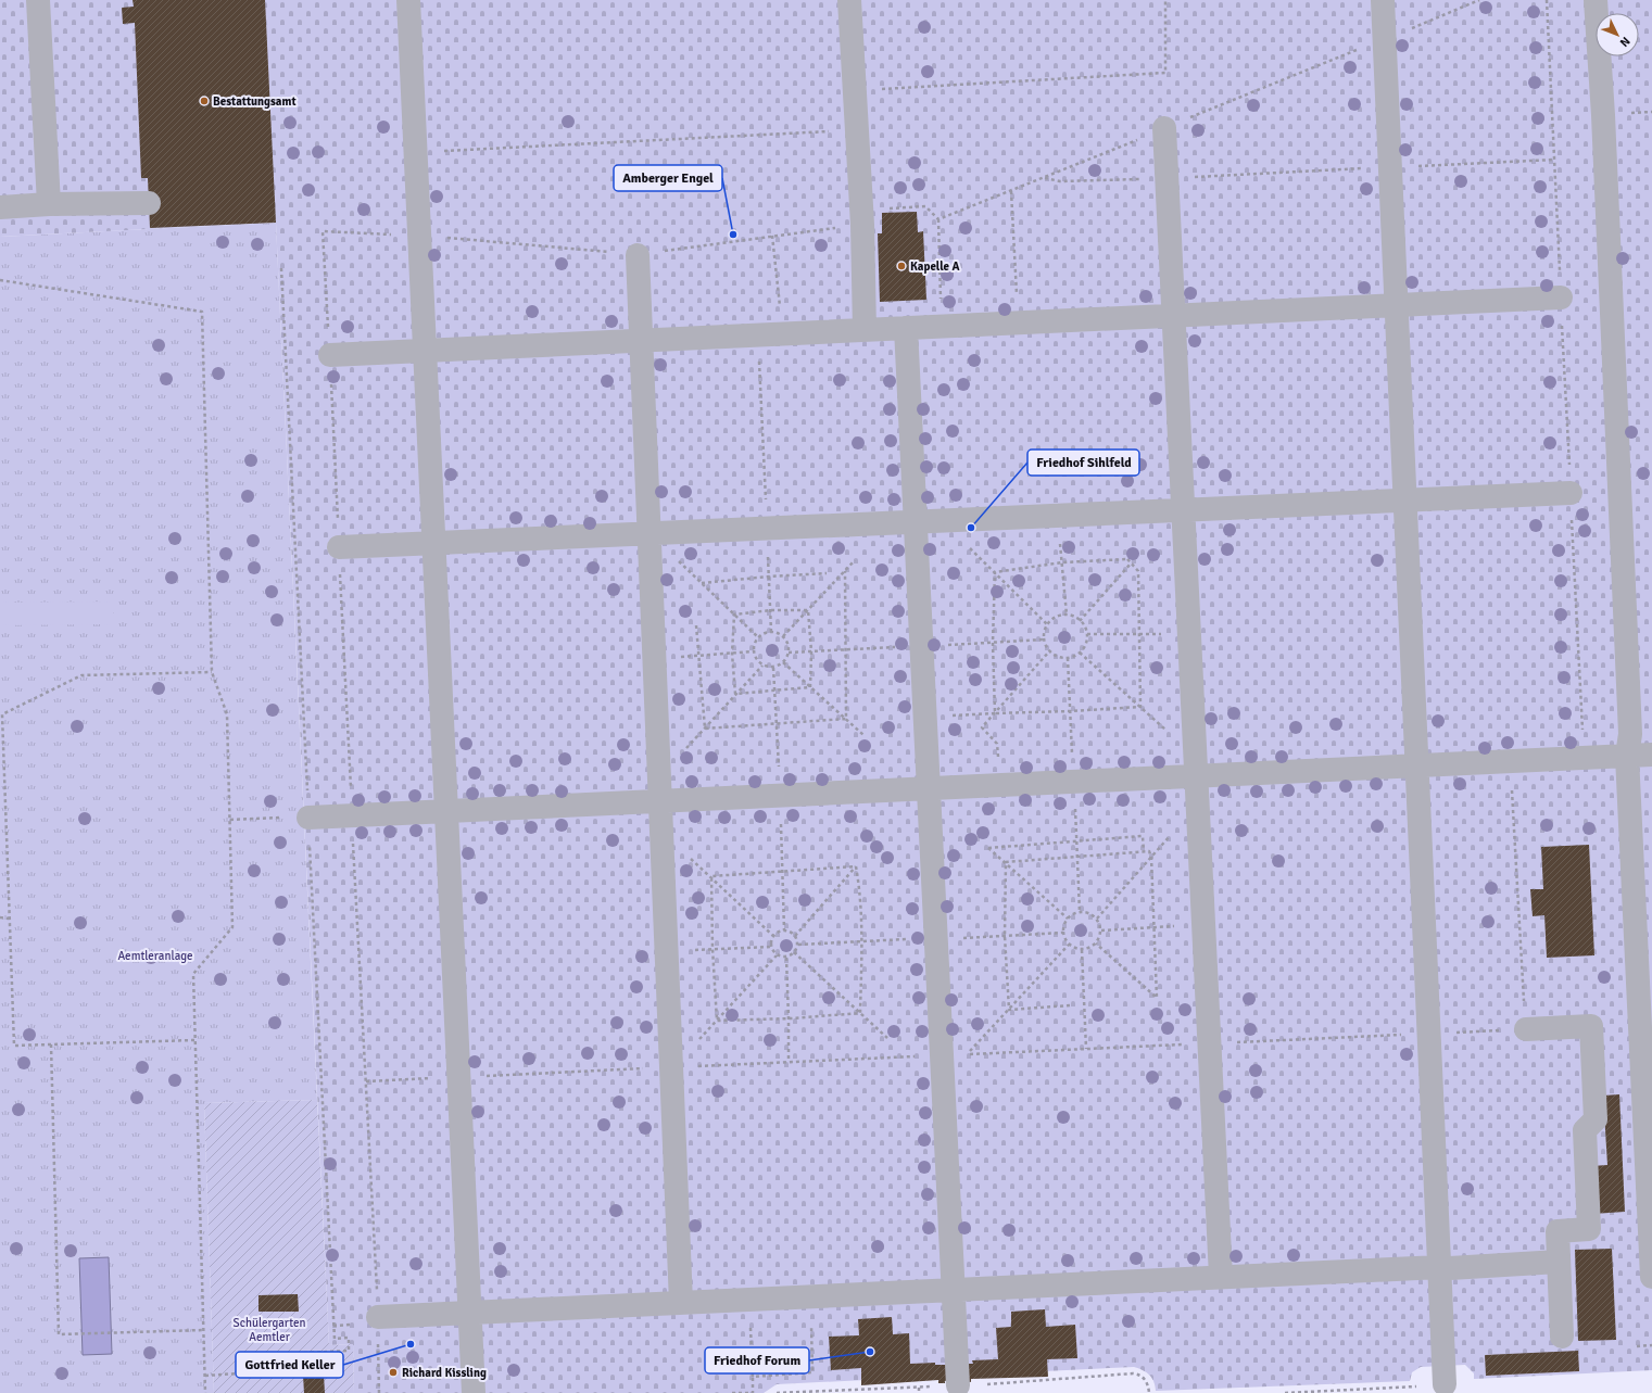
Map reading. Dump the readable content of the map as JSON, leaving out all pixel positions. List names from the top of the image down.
{
  "parks": ["Aemtleranlage", "Schülergarten Aemtler"],
  "places": [
    "Bestattungsamt",
    "Amberger Engel",
    "Kapelle A",
    "Friedhof Sihlfeld",
    "Gottfried Keller",
    "Friedhof Forum",
    "Richard Kissling"
  ],
  "north": "bottom right"
}
